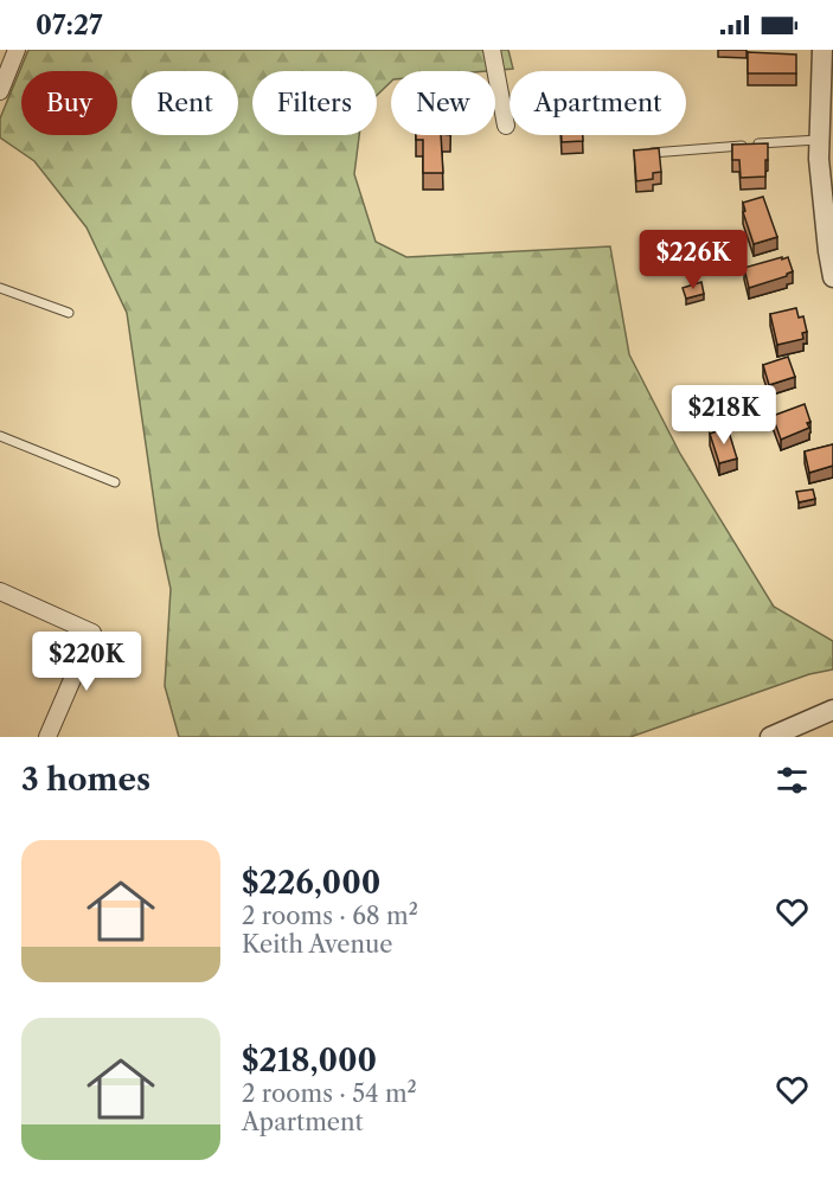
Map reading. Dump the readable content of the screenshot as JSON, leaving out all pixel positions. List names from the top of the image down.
{
  "page": {
    "status": "07:27",
    "chip": [
      "Buy",
      "Rent",
      "Filters",
      "New",
      "Apartment"
    ],
    "price": ["$226K", "$218K", "$220K"],
    "heading": "3 homes",
    "list": [
      {
        "name": "$226,000",
        "note": "2 rooms · 68 m² · Keith Avenue"
      },
      {
        "name": "$218,000",
        "note": "2 rooms · 54 m² · Apartment"
      }
    ]
  }
}
